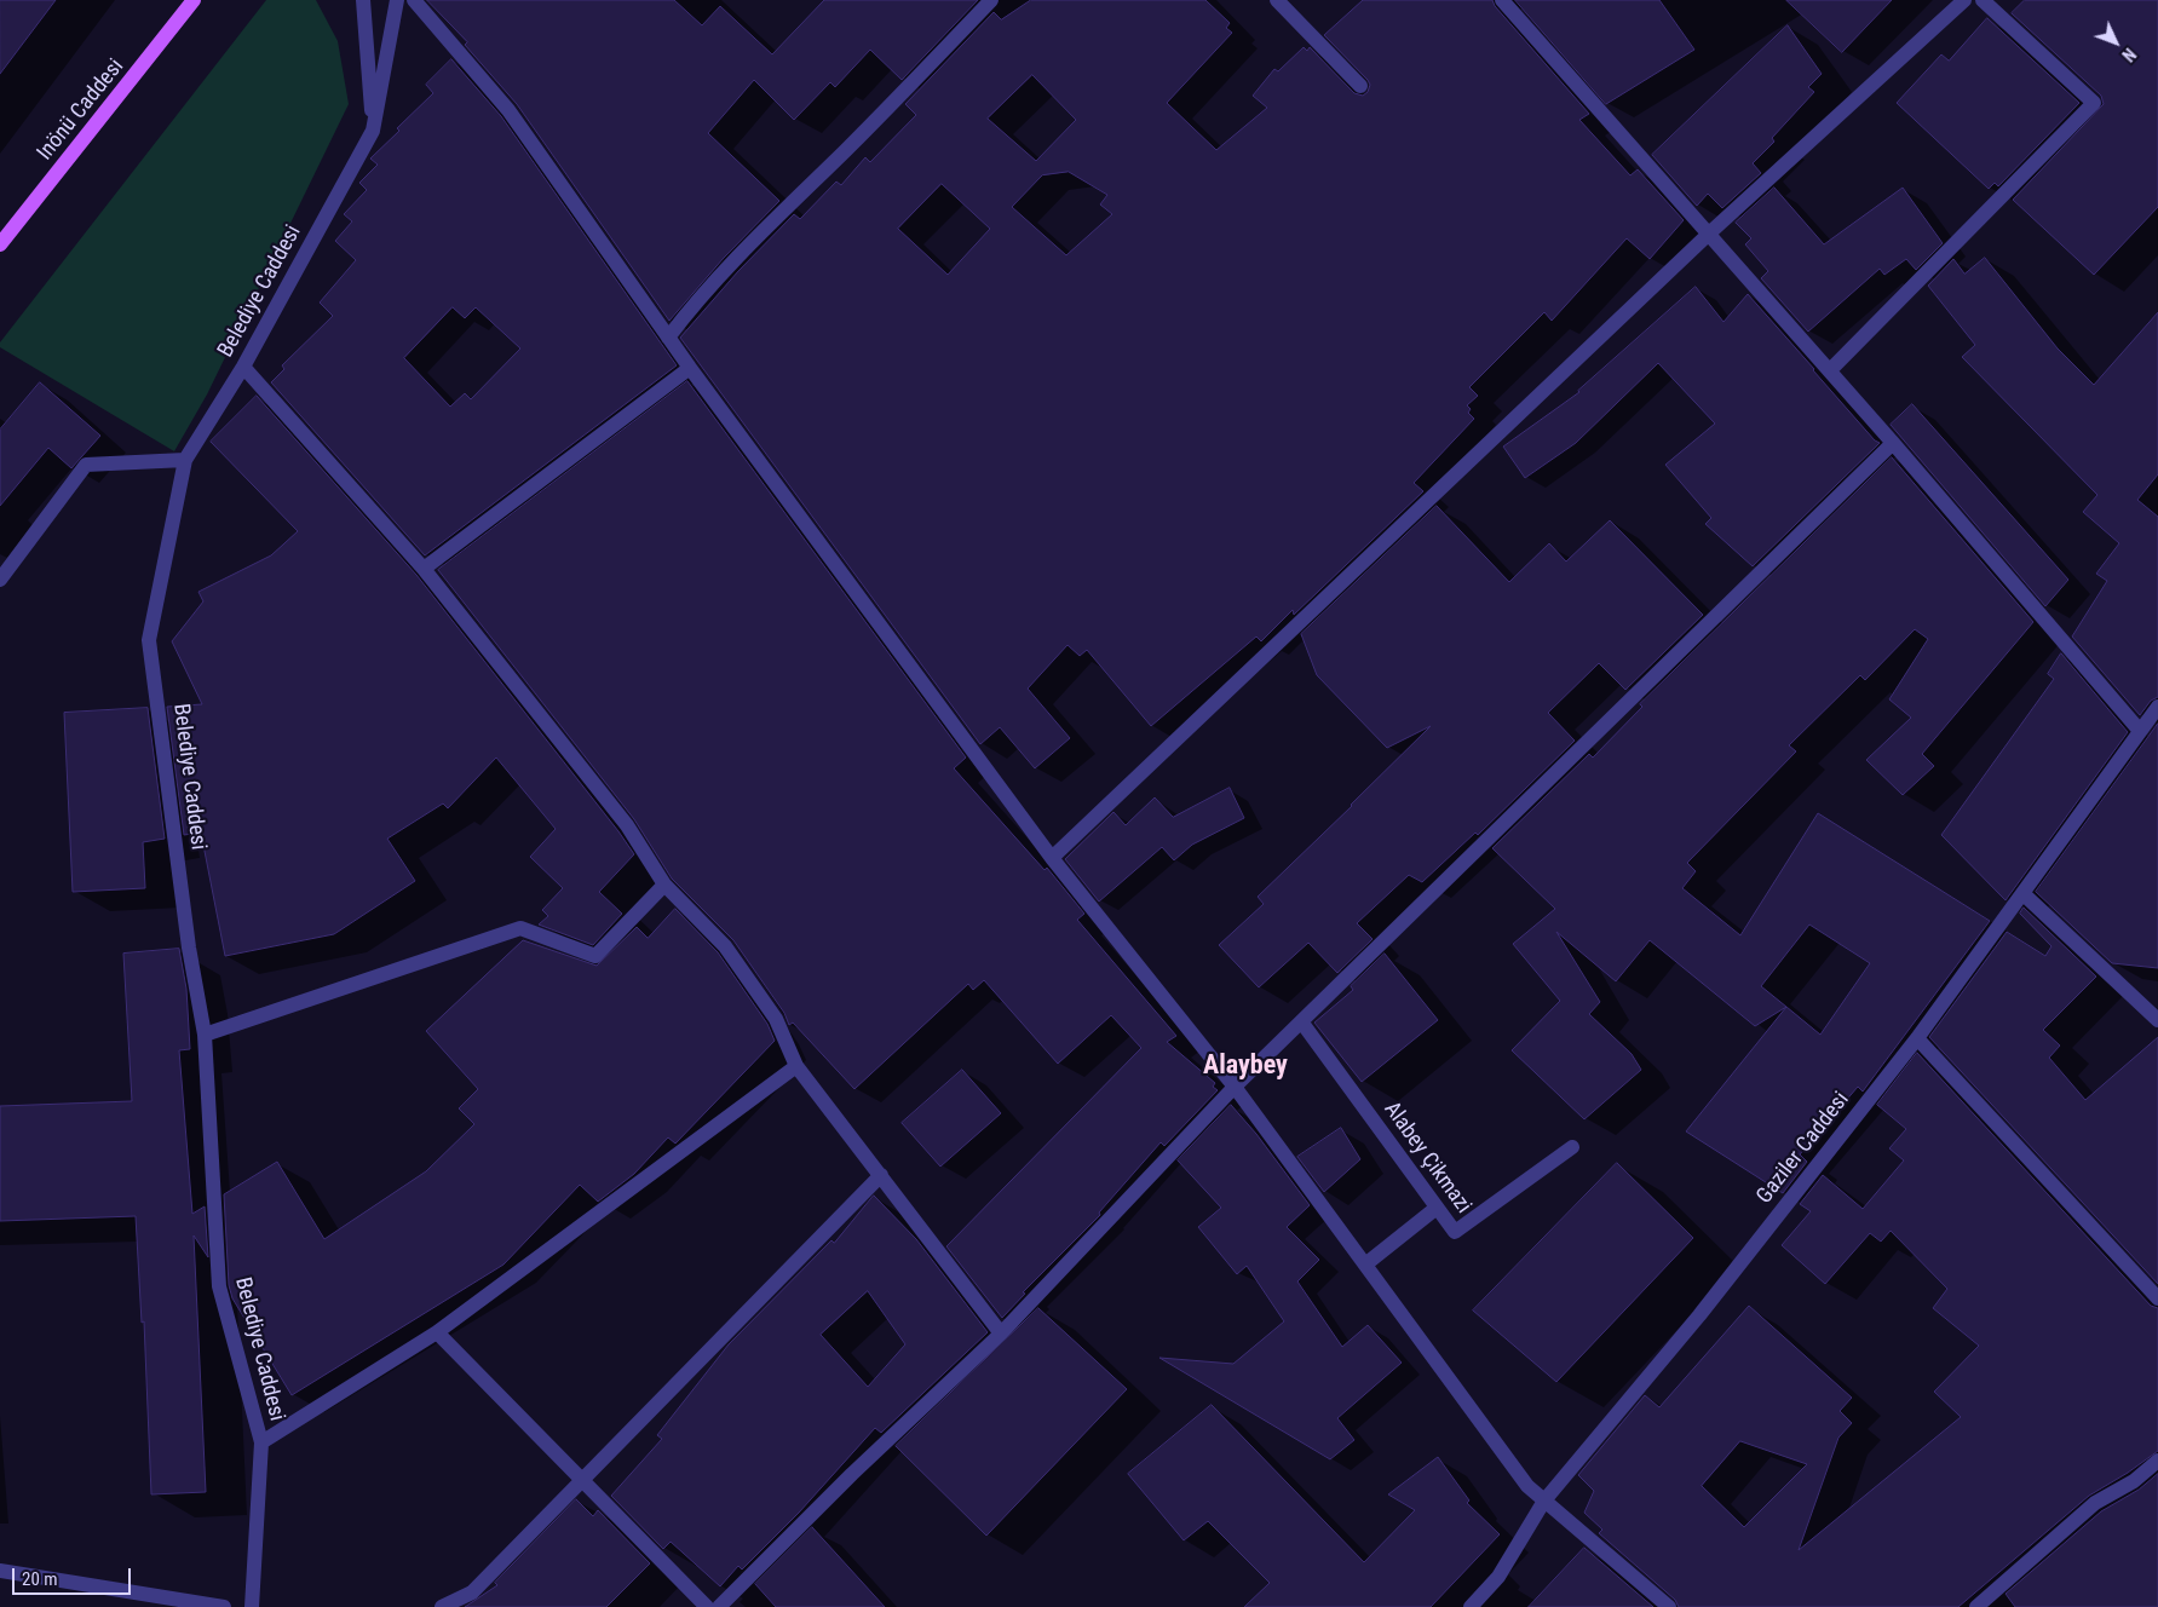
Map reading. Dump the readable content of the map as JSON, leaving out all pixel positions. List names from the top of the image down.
{
  "streets": {
    "main road": ["Inönü Caddesi"],
    "street": ["Belediye Caddesi", "Gaziler Caddesi", "Alabey Çikmazi"]
  },
  "districts": ["Alaybey"],
  "scale_bar": "20 m",
  "north": "bottom right"
}
